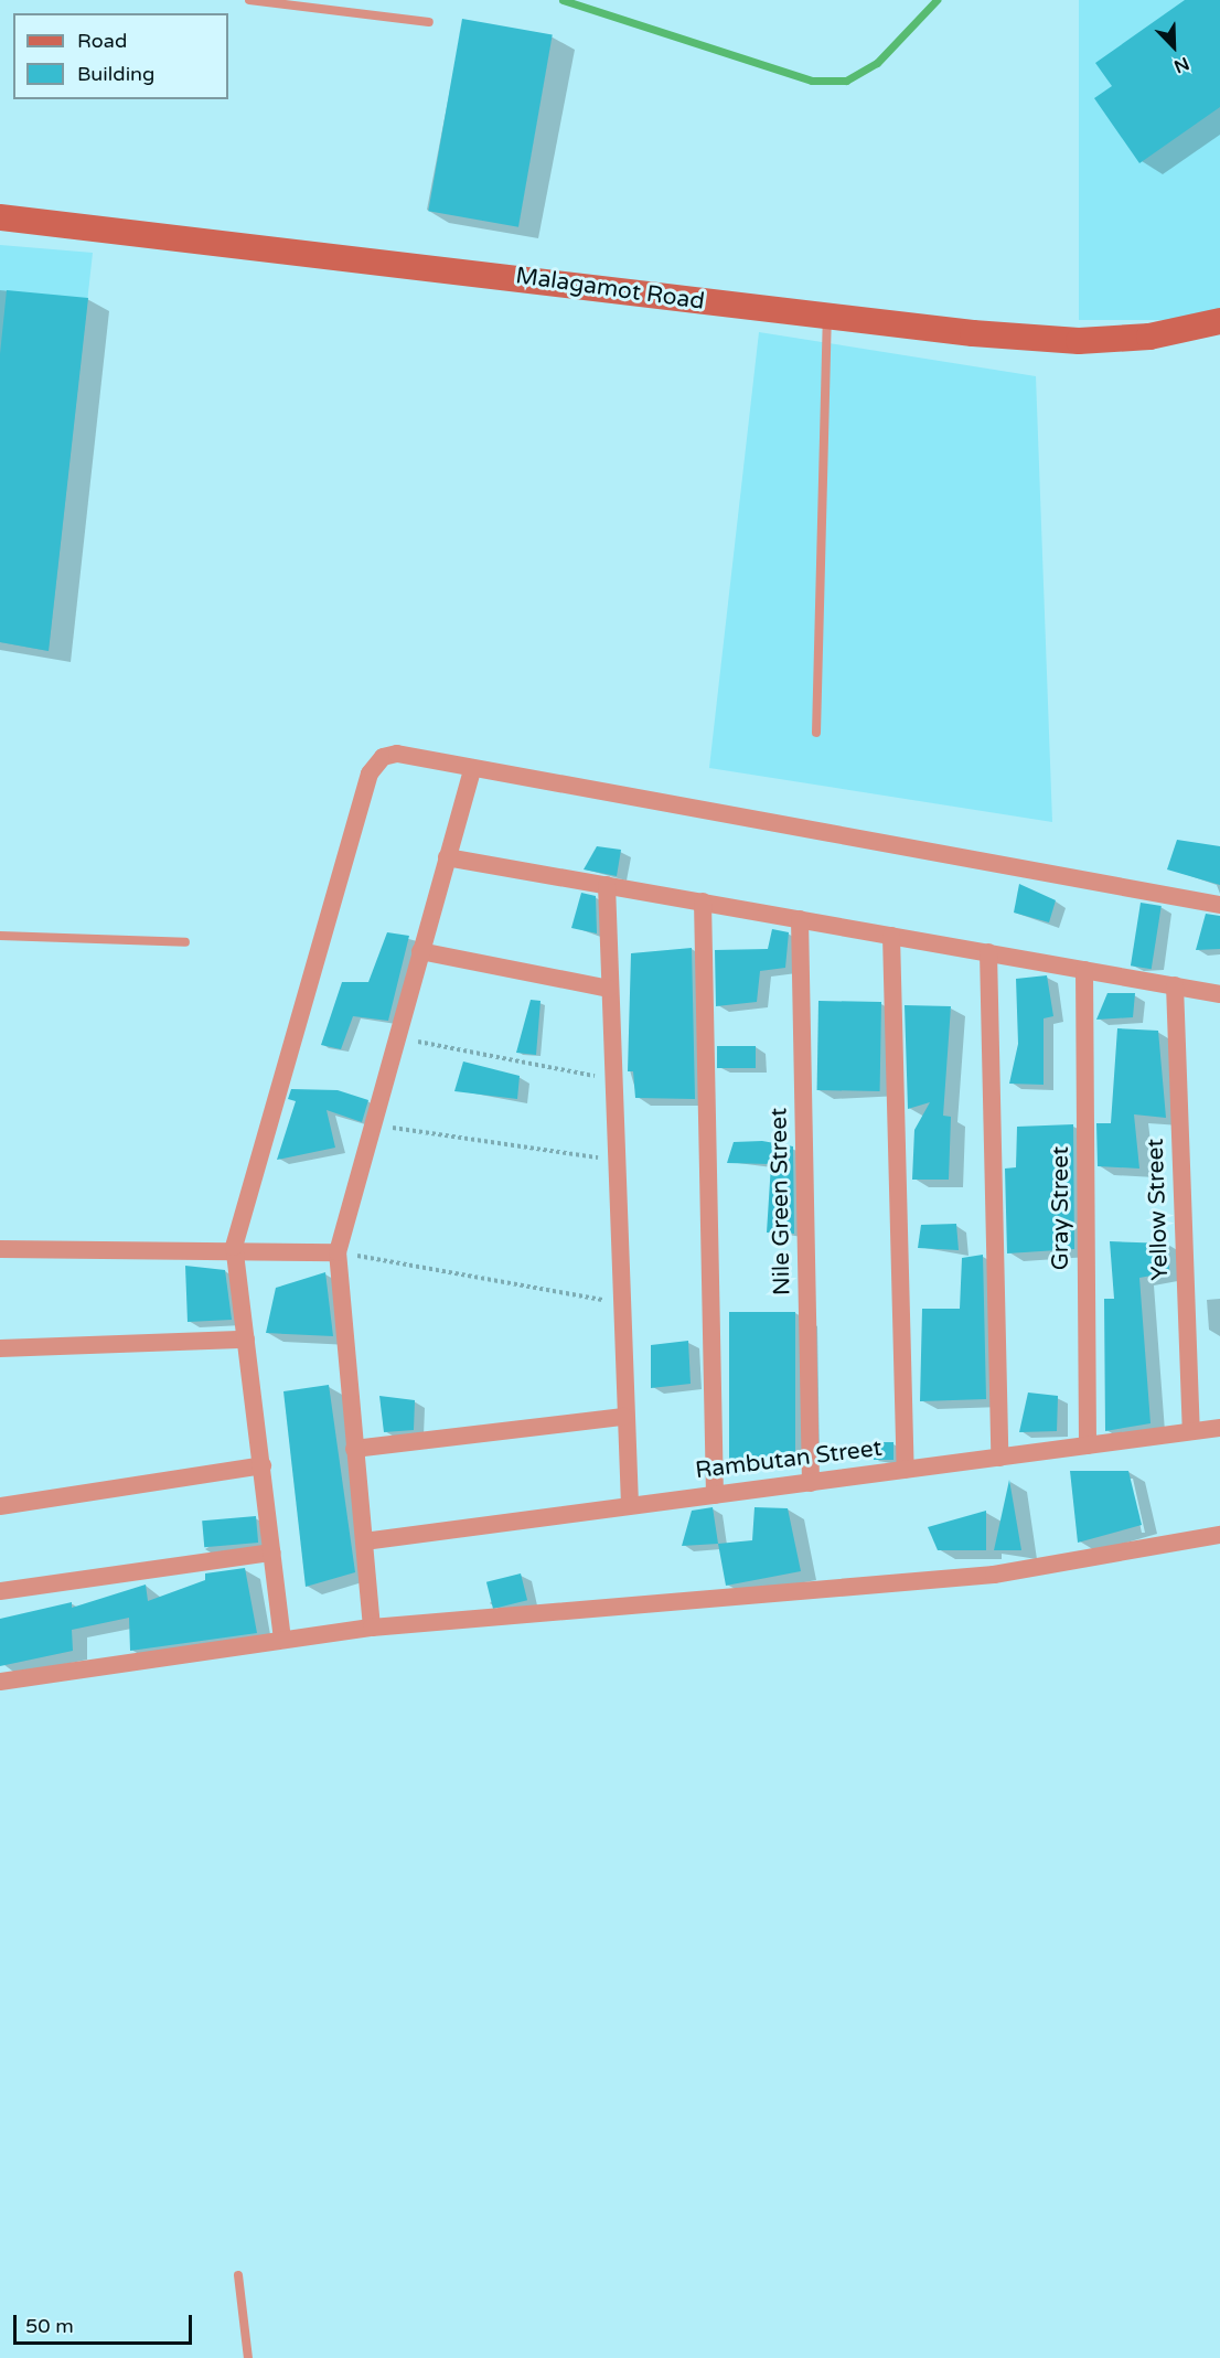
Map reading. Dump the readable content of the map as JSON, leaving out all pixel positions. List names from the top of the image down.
{
  "streets": {
    "street": [
      "Malagamot Road",
      "Nile Green Street",
      "Gray Street",
      "Yellow Street",
      "Rambutan Street"
    ]
  },
  "crossings": [
    ["Nile Green Street", "Rambutan Street"],
    ["Gray Street", "Rambutan Street"],
    ["Yellow Street", "Rambutan Street"]
  ],
  "legend": ["Road", "Building"],
  "scale_bar": "50 m",
  "north": "bottom right"
}
